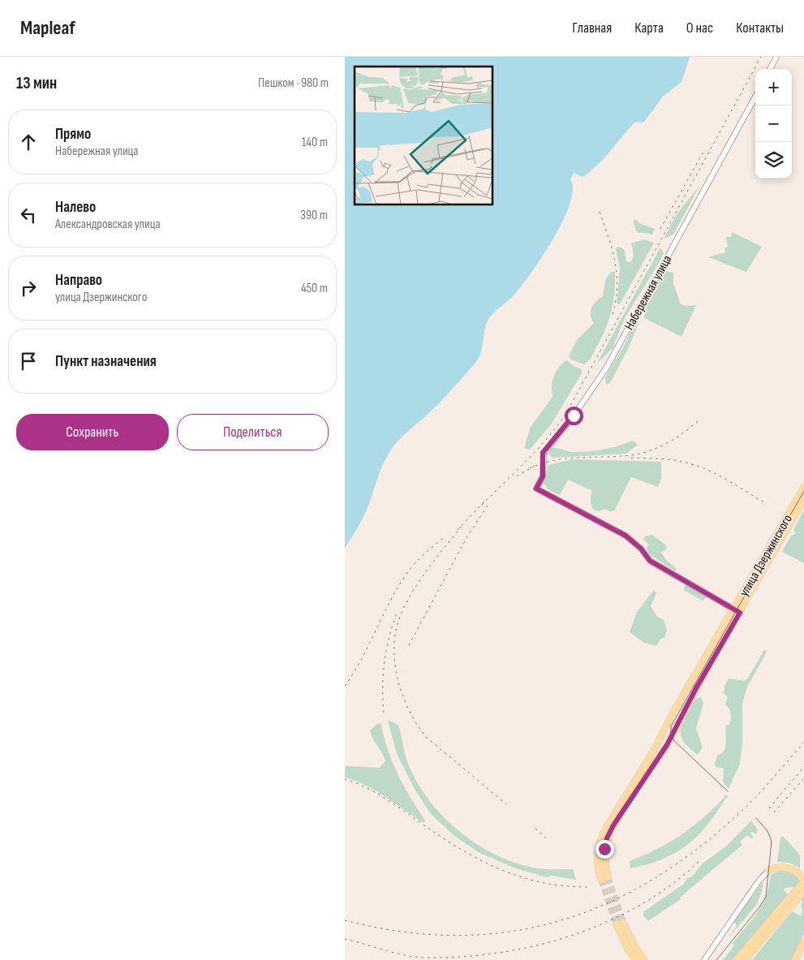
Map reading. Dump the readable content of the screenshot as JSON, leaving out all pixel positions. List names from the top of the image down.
{
  "streets": {
    "main road": ["улица Дзержинского"],
    "street": ["Набережная улица"]
  },
  "crossings": [
    ["Набережная улица", "улица Дзержинского"]
  ],
  "page": {
    "header": "Mapleaf",
    "nav": [
      "Главная",
      "Карта",
      "О нас",
      "Контакты"
    ],
    "heading": ["13 мин", "Пешком · 980 m"],
    "map_buttons": ["+", "−"],
    "list": [
      ["Прямо", "Набережная улица", "140 m"],
      ["Налево", "Александровская улица", "390 m"],
      ["Направо", "улица Дзержинского", "450 m"],
      "Пункт назначения"
    ],
    "buttons": ["Сохранить", "Поделиться"]
  }
}
